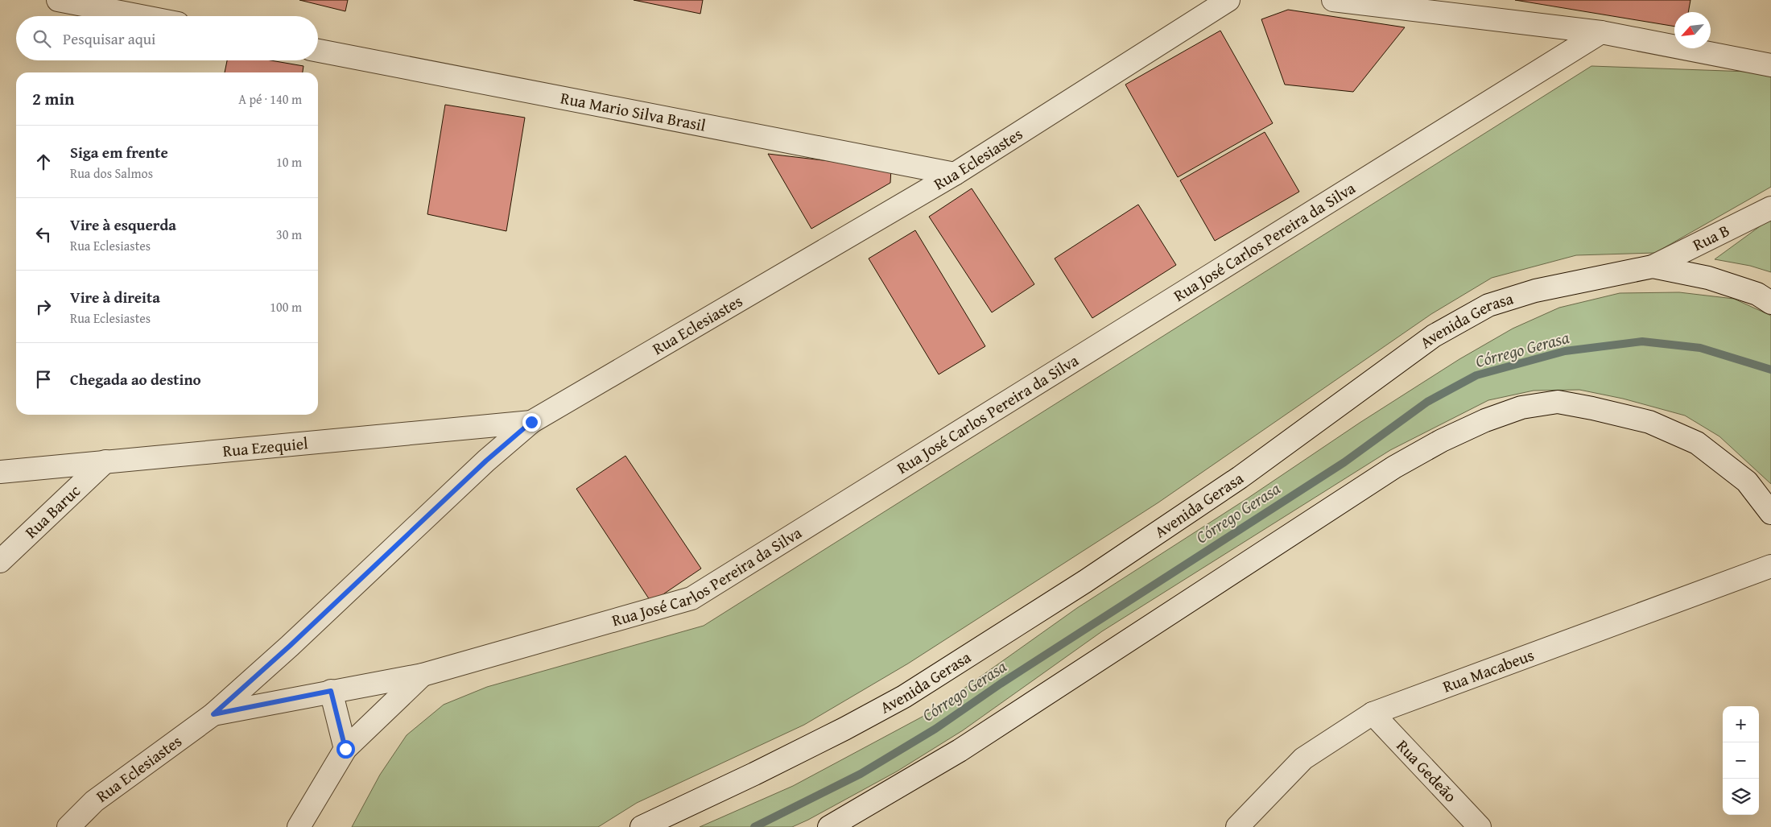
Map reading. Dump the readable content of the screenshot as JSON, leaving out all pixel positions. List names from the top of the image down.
{
  "streets": {
    "street": [
      "Rua Mario Silva Brasil",
      "Rua Eclesiastes",
      "Rua B",
      "Rua José Carlos Pereira da Silva",
      "Avenida Gerasa",
      "Rua Ezequiel",
      "Rua Baruc",
      "Rua Macabeus",
      "Rua Gedeão"
    ]
  },
  "crossings": [
    ["Rua Mario Silva Brasil", "Rua Eclesiastes"],
    ["Rua Eclesiastes", "Rua José Carlos Pereira da Silva"],
    ["Rua Eclesiastes", "Rua Ezequiel"],
    ["Rua B", "Avenida Gerasa"],
    ["Rua Ezequiel", "Rua Baruc"],
    ["Rua Macabeus", "Rua Gedeão"]
  ],
  "water": ["Córrego Gerasa"],
  "north": "bottom left",
  "page": {
    "search": "Pesquisar aqui",
    "heading": ["2 min", "A pé · 140 m"],
    "list": [
      ["Siga em frente", "Rua dos Salmos", "10 m"],
      ["Vire à esquerda", "Rua Eclesiastes", "30 m"],
      ["Vire à direita", "Rua Eclesiastes", "100 m"],
      "Chegada ao destino"
    ],
    "map_buttons": ["+", "−"]
  }
}
